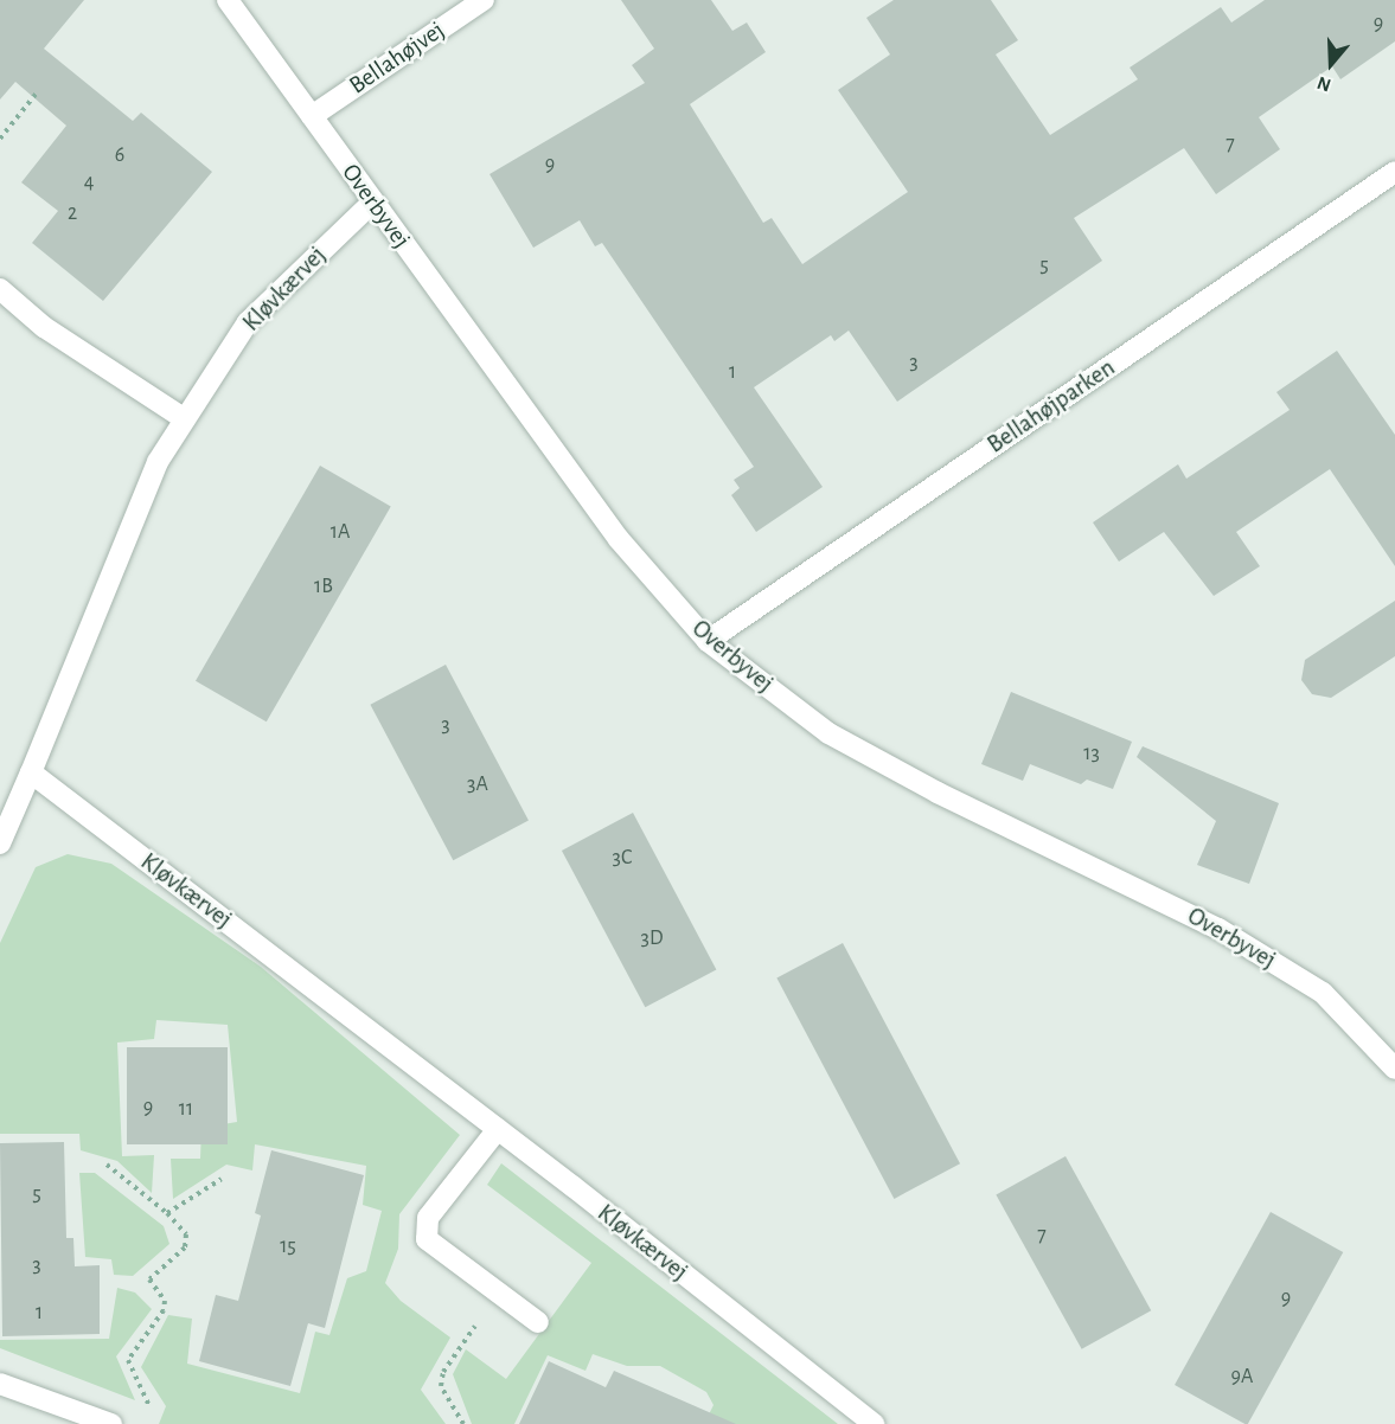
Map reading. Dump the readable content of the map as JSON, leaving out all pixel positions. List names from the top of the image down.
{
  "streets": {
    "street": [
      "Bellahøjvej",
      "Overbyvej",
      "Kløvkærvej",
      "Bellahøjparken"
    ]
  },
  "crossings": [
    ["Bellahøjvej", "Overbyvej"],
    ["Overbyvej", "Kløvkærvej"],
    ["Overbyvej", "Bellahøjparken"]
  ],
  "house_numbers": [
    "9",
    "7",
    "6",
    "9",
    "4",
    "2",
    "5",
    "3",
    "1",
    "1A",
    "1B",
    "3",
    "13",
    "3A",
    "3C",
    "3D",
    "9",
    "11",
    "5",
    "7",
    "15",
    "3",
    "9",
    "1",
    "9A"
  ],
  "north": "bottom"
}
